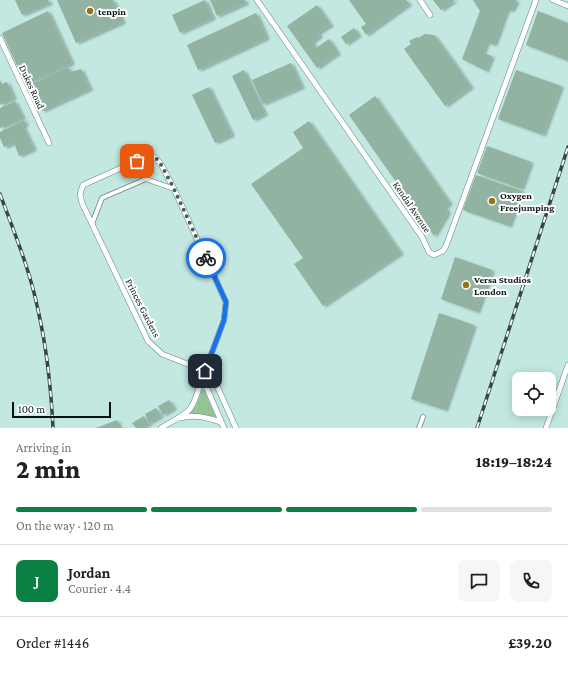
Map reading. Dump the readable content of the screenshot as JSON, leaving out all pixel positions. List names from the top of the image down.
{
  "streets": {
    "street": ["Dukes Road", "Kendal Avenue", "Princes Gardens"]
  },
  "places": ["tenpin", "Oxygen Freejumping", "Versa Studios London"],
  "scale_bar": "100 m",
  "page": {
    "scale": "100 m",
    "heading": ["2 min", "Arriving in", "18:19–18:24"],
    "panel": [
      "Jordan",
      "Courier · 4.4",
      "Order #1446",
      "£39.20"
    ],
    "bar": "On the way · 120 m",
    "round": "J"
  }
}
